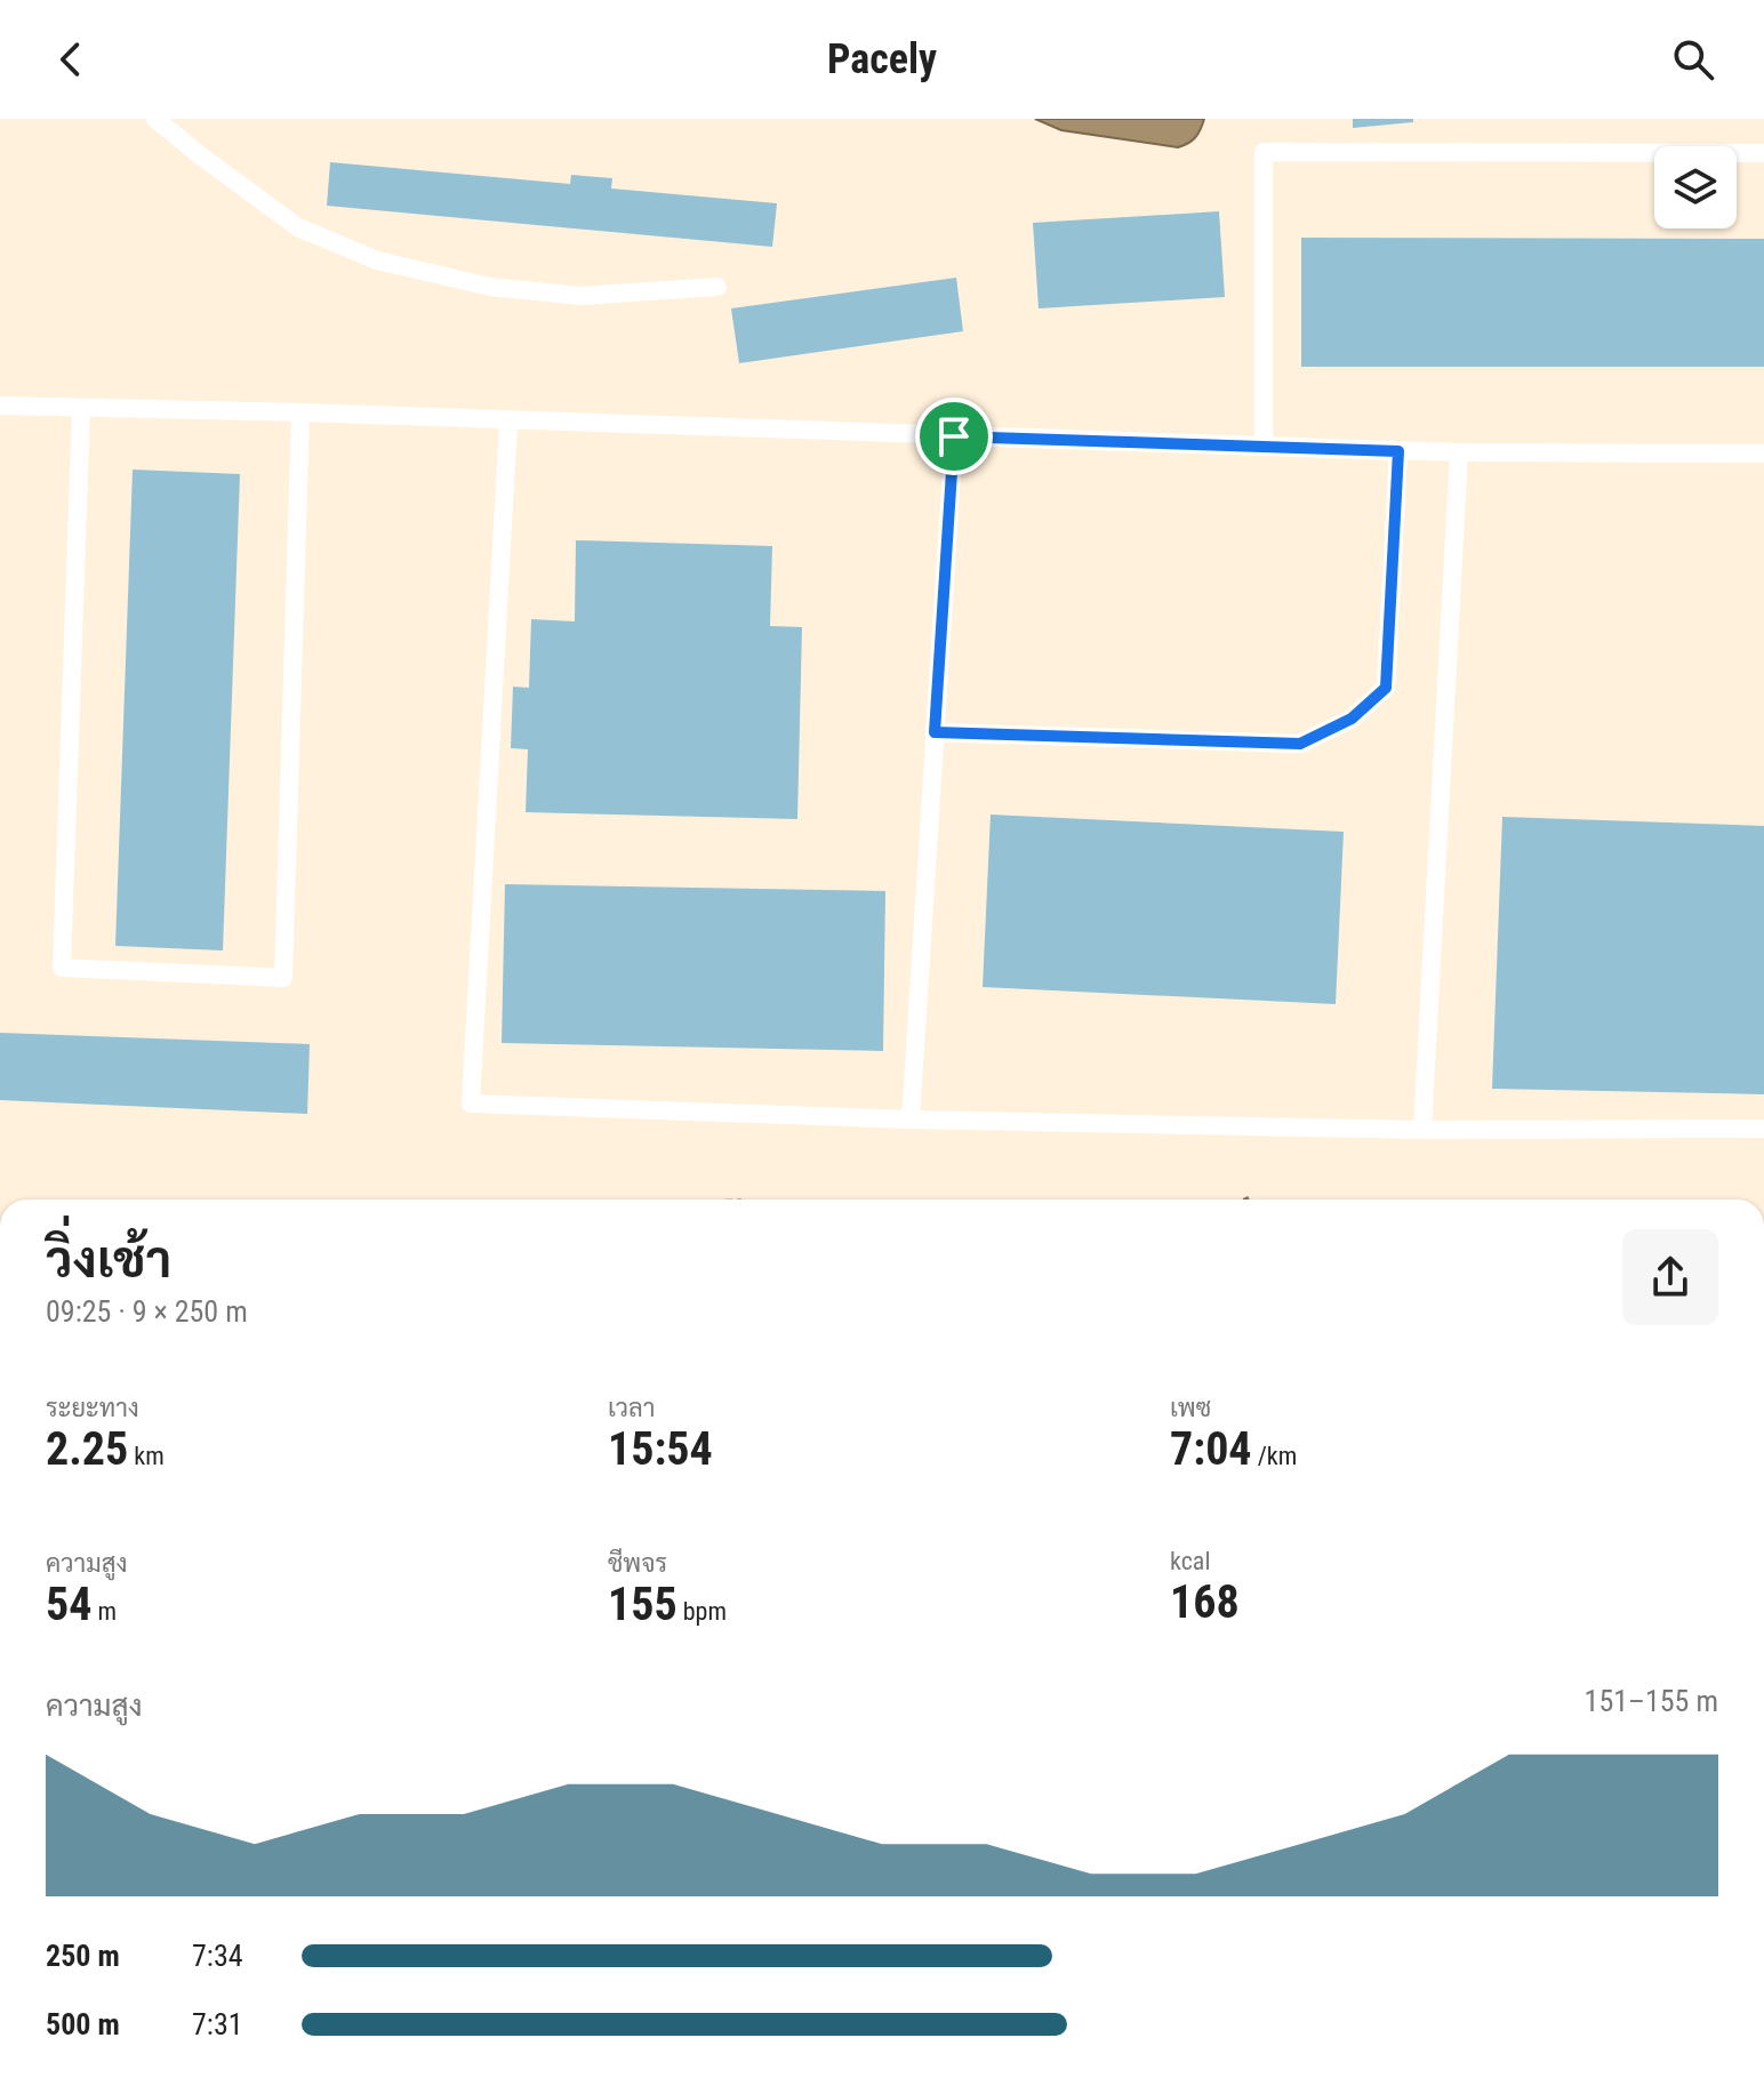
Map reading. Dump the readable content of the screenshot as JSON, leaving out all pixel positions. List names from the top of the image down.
{
  "page": {
    "header": "Pacely",
    "heading": ["วิ่งเช้า", "09:25 · 9 × 250 m"],
    "stats": [
      ["ระยะทาง", "2.25 km"],
      ["เวลา", "15:54"],
      ["เพซ", "7:04 /km"],
      ["ความสูง", "54 m"],
      ["ชีพจร", "155 bpm"],
      ["kcal", "168"]
    ],
    "chart": ["ความสูง", "151–155 m"],
    "list": [
      {
        "name": "250 m",
        "note": "7:34"
      },
      {
        "name": "500 m",
        "note": "7:31"
      }
    ]
  }
}
